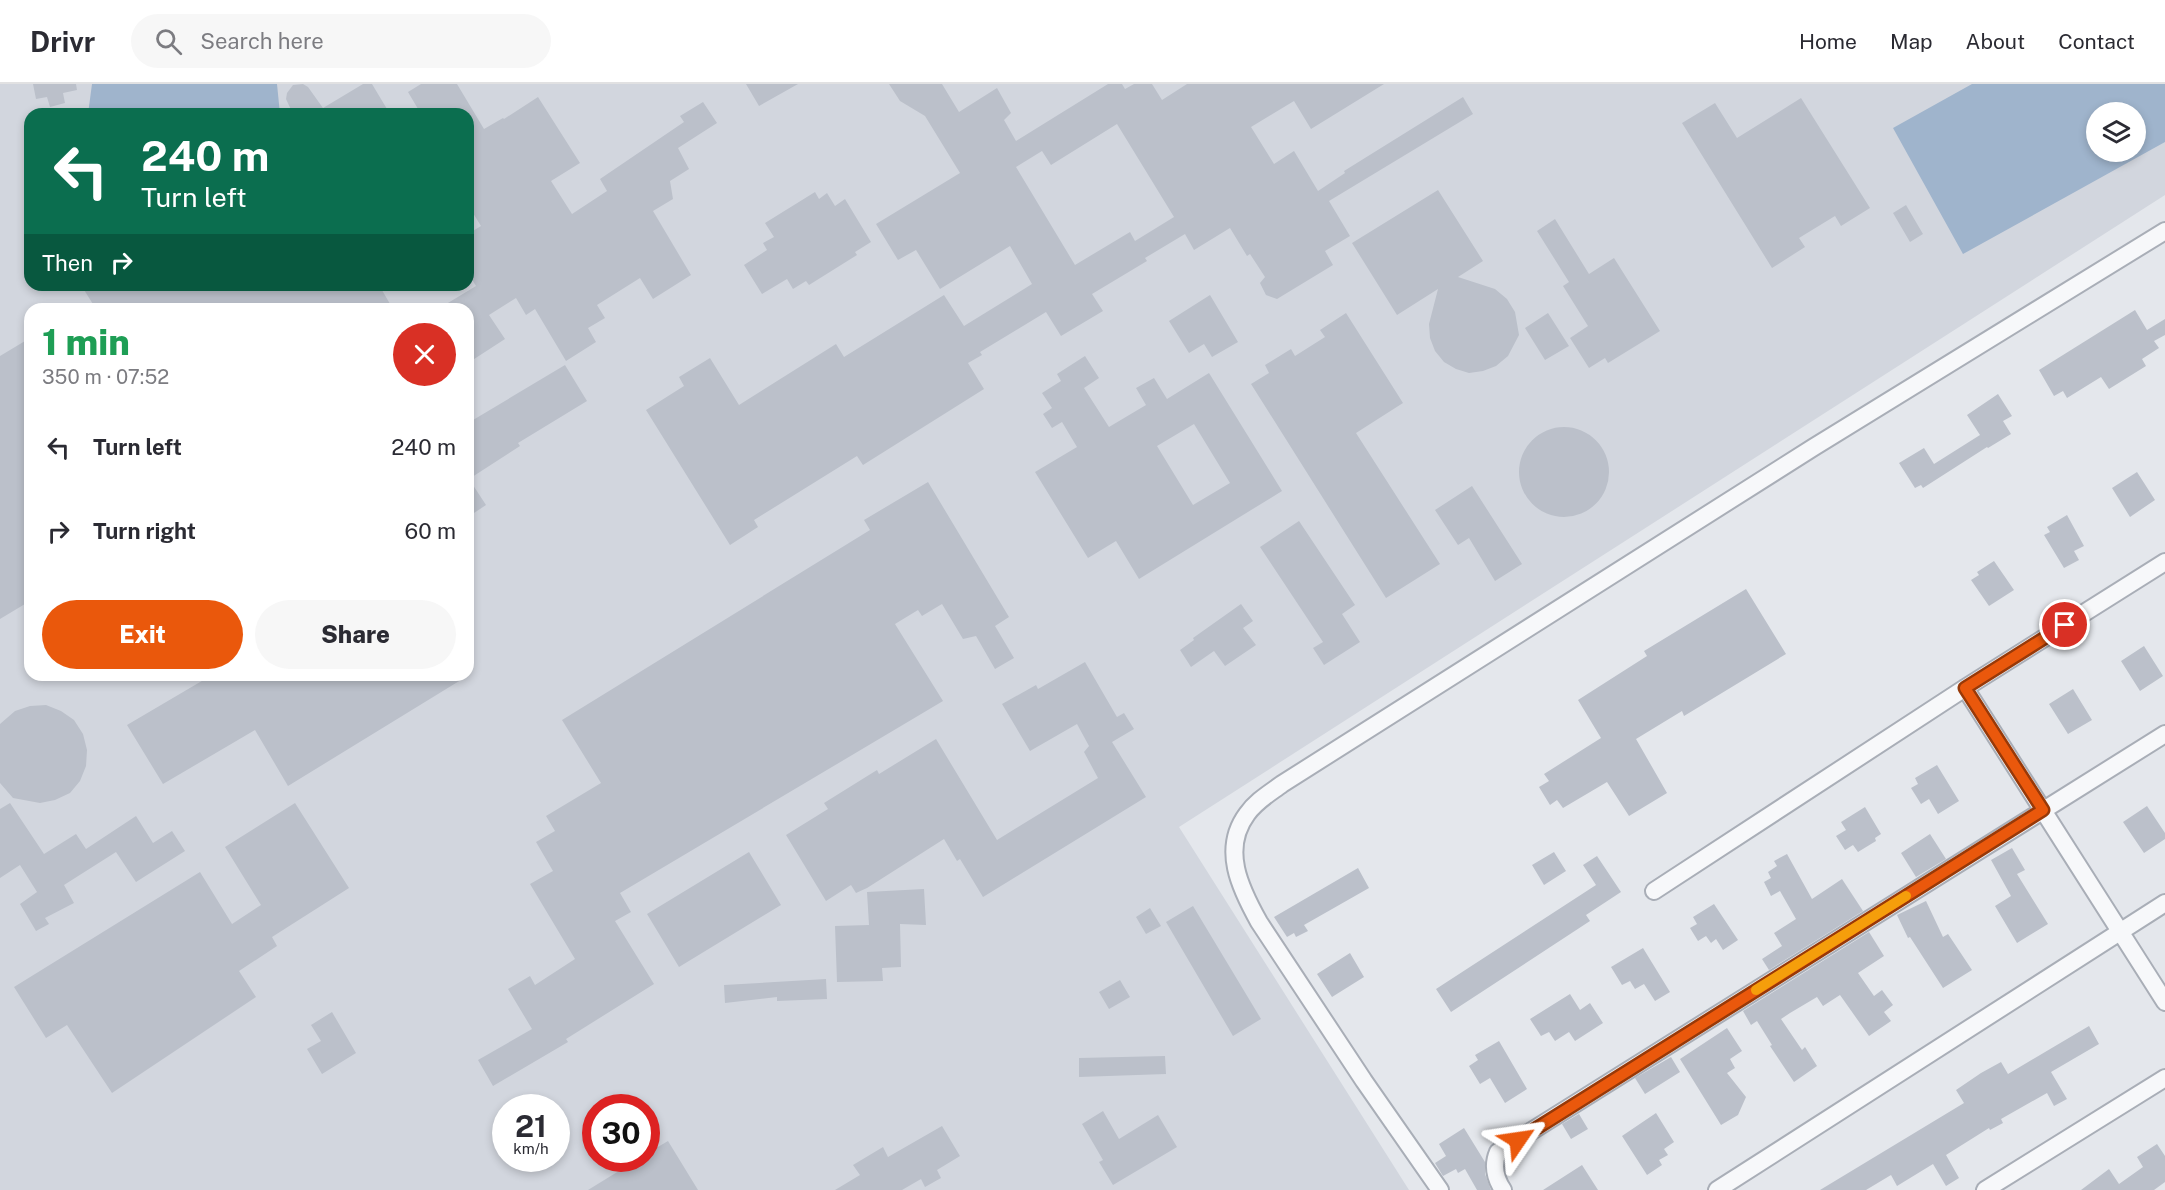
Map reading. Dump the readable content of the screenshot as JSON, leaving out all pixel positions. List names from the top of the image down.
{
  "page": {
    "header": "Drivr",
    "search": "Search here",
    "nav": [
      "Home",
      "Map",
      "About",
      "Contact"
    ],
    "turn": ["240 m", "Turn left"],
    "then": "Then",
    "heading": ["1 min", "350 m · 07:52"],
    "list": [
      {
        "name": "Turn left",
        "value": "240 m"
      },
      {
        "name": "Turn right",
        "value": "60 m"
      }
    ],
    "buttons": ["Exit", "Share"],
    "speed": "21 km/h",
    "limit": "30"
  }
}
